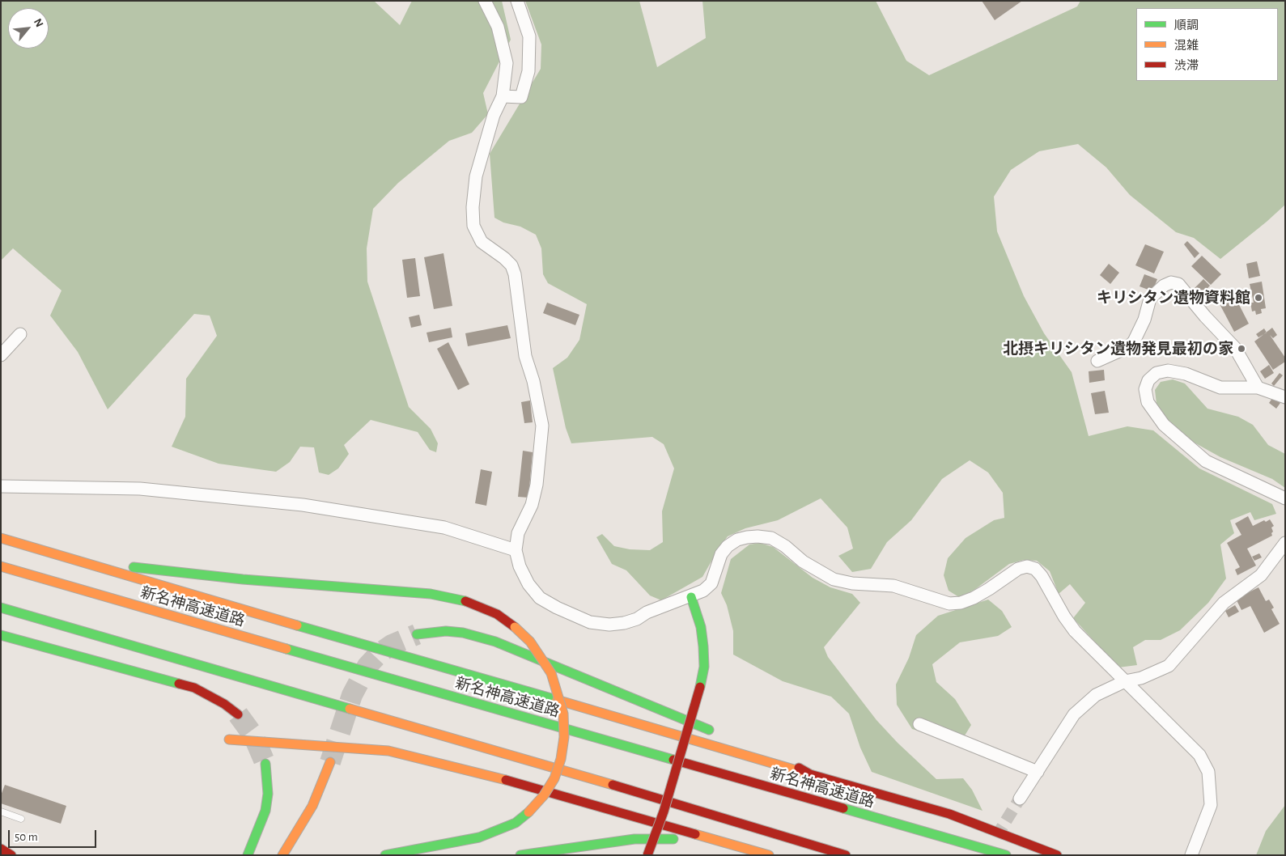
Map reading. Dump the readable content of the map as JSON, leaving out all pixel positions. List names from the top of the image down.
{
  "streets": {
    "main road": ["新名神高速道路"]
  },
  "places": ["キリシタン遺物資料館", "北摂キリシタン遺物発見最初の家"],
  "legend": ["順調", "混雑", "渋滞"],
  "scale_bar": "50 m",
  "north": "top right"
}
